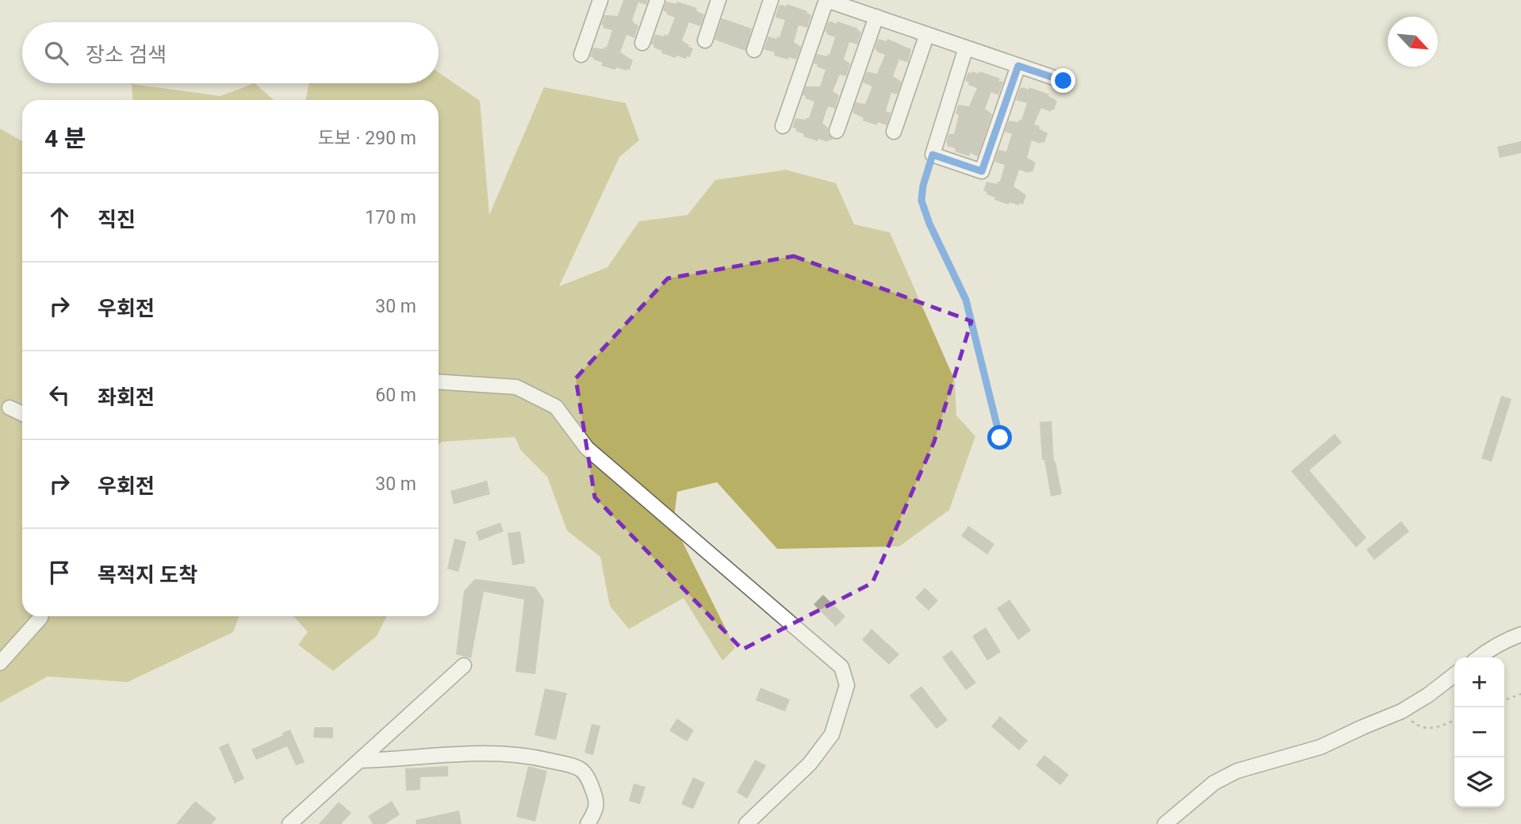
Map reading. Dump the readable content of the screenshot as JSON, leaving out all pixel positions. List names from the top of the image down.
{
  "north": "bottom right",
  "page": {
    "search": "장소 검색",
    "heading": ["4 분", "도보 · 290 m"],
    "list": [
      ["직진", "170 m"],
      ["우회전", "30 m"],
      ["좌회전", "60 m"],
      ["우회전", "30 m"],
      "목적지 도착"
    ],
    "map_buttons": ["+", "−"]
  }
}
